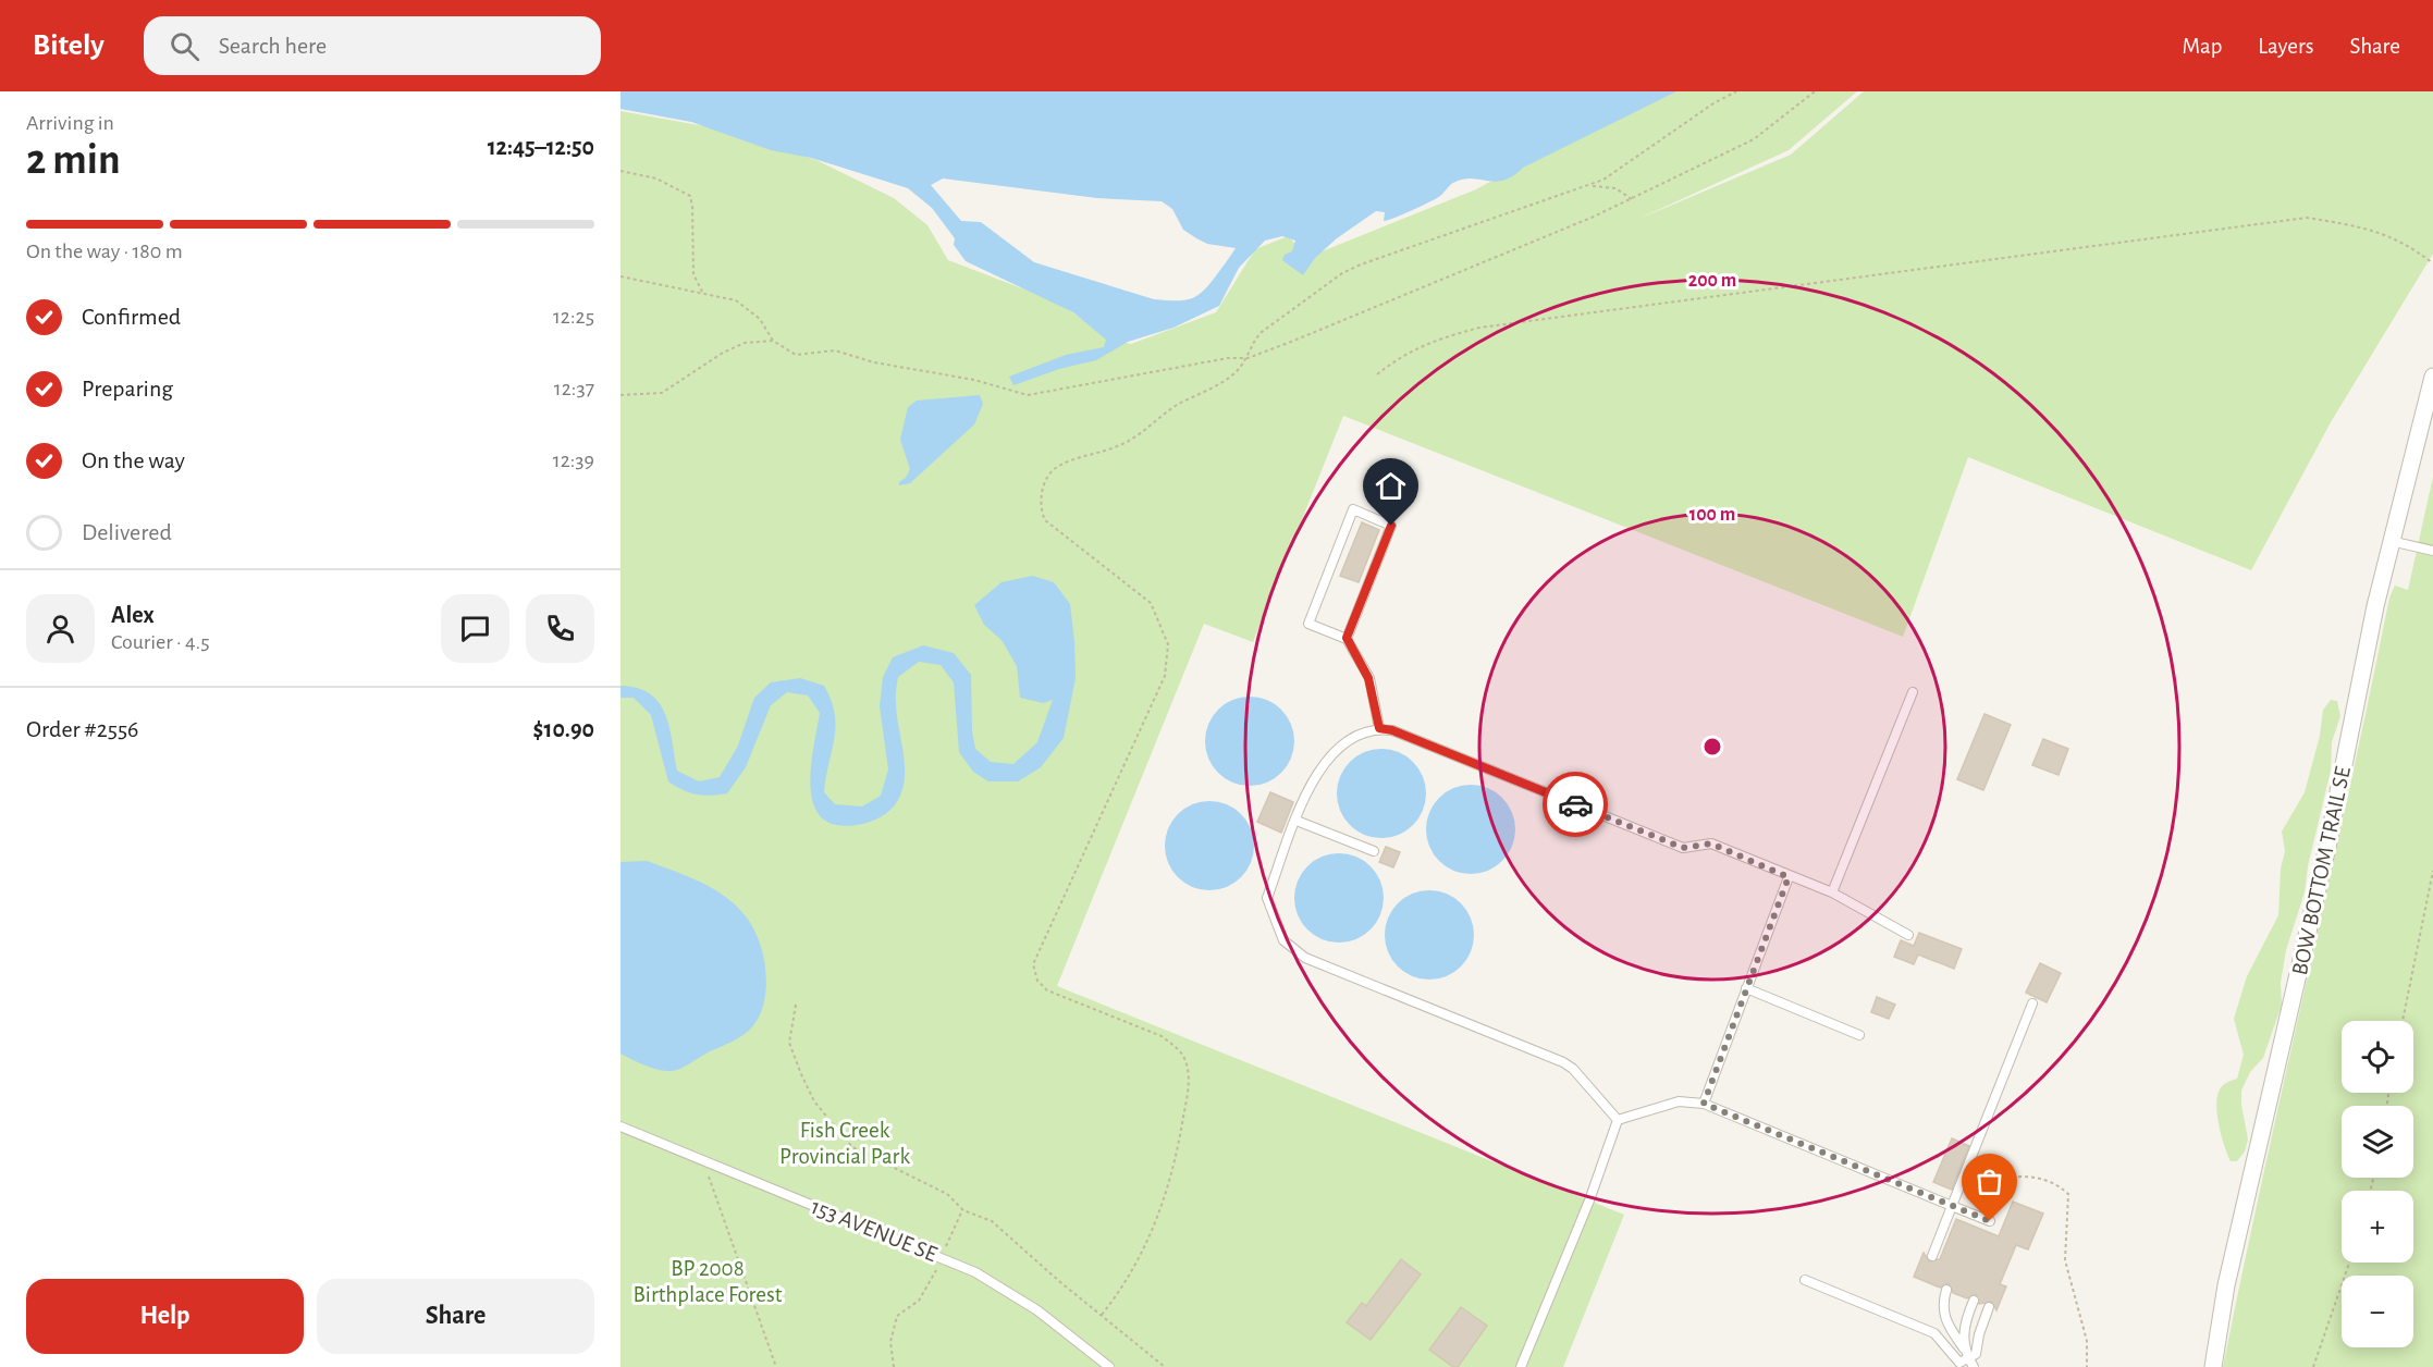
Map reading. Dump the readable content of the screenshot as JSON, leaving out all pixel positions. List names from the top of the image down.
{
  "streets": {
    "street": ["BOW BOTTOM TRAIL SE"],
    "lane": ["153 AVENUE SE"]
  },
  "parks": ["Fish Creek Provincial Park", "BP 2008 Birthplace Forest"],
  "page": {
    "header": "Bitely",
    "search": "Search here",
    "nav": ["Map", "Layers", "Share"],
    "heading": ["2 min", "Arriving in", "12:45–12:50"],
    "panel": [
      "Alex",
      "Courier · 4.5",
      "Order #2556",
      "$10.90"
    ],
    "bar": "On the way · 180 m",
    "list": [
      ["Confirmed", "12:25"],
      ["Preparing", "12:37"],
      ["On the way", "12:39"],
      "Delivered"
    ],
    "map_buttons": ["+", "−"],
    "buttons": ["Help", "Share"]
  },
  "rings": ["200 m", "100 m"]
}
